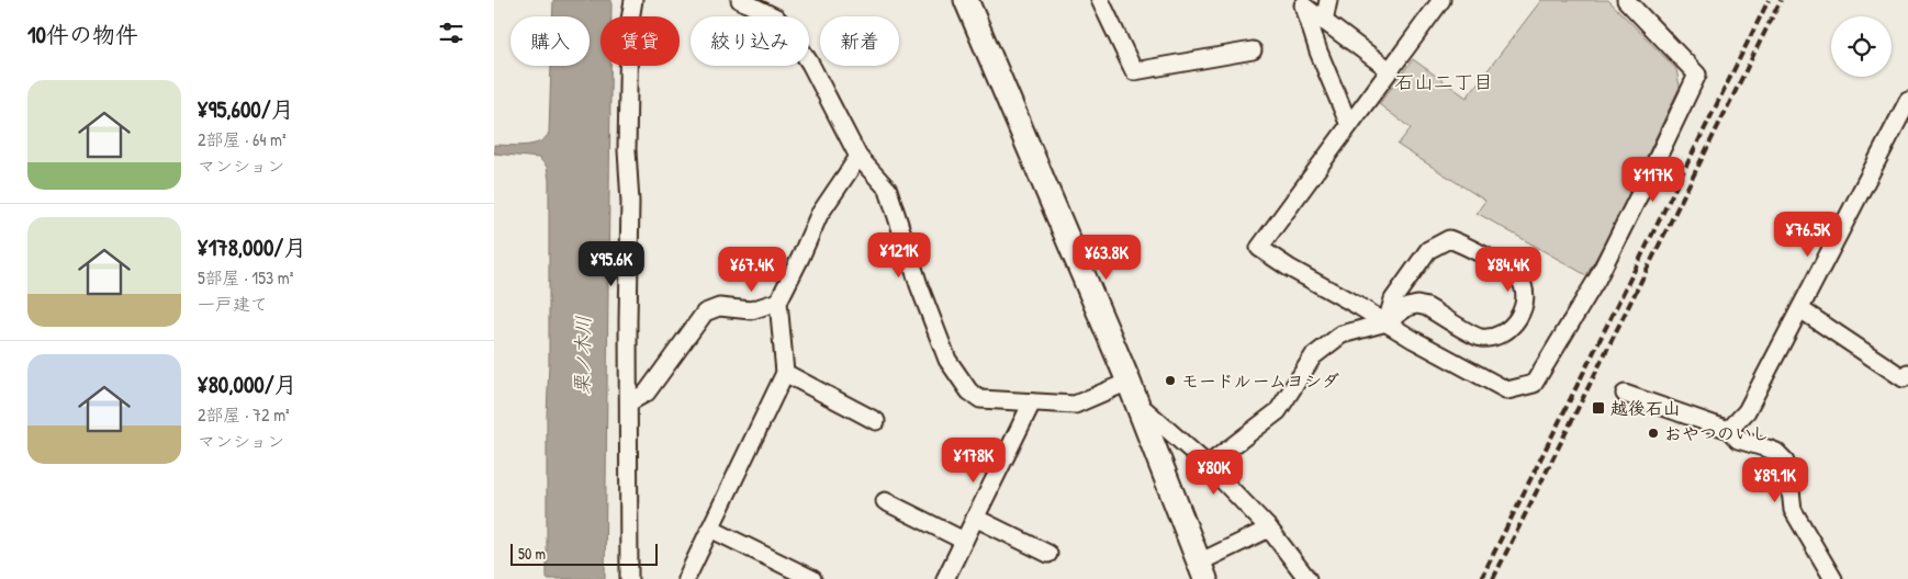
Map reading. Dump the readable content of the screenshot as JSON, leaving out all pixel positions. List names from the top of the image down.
{
  "districts": ["石山二丁目"],
  "water": ["栗ノ木川"],
  "places": {
    "other": ["モードルームヨシダ", "おやつのいし"],
    "transit": ["越後石山"]
  },
  "scale_bar": "50 m",
  "page": {
    "heading": "10件の物件",
    "chip": [
      "購入",
      "賃貸",
      "絞り込み",
      "新着"
    ],
    "list": [
      {
        "name": "¥95,600/月",
        "note": "2部屋 · 64 m² · マンション"
      },
      {
        "name": "¥178,000/月",
        "note": "5部屋 · 153 m² · 一戸建て"
      },
      {
        "name": "¥80,000/月",
        "note": "2部屋 · 72 m² · マンション"
      }
    ],
    "price": [
      "¥117K",
      "¥76.5K",
      "¥121K",
      "¥63.8K",
      "¥95.6K",
      "¥67.4K",
      "¥84.4K",
      "¥178K",
      "¥80K",
      "¥89.1K"
    ],
    "scale": "50 m"
  }
}
